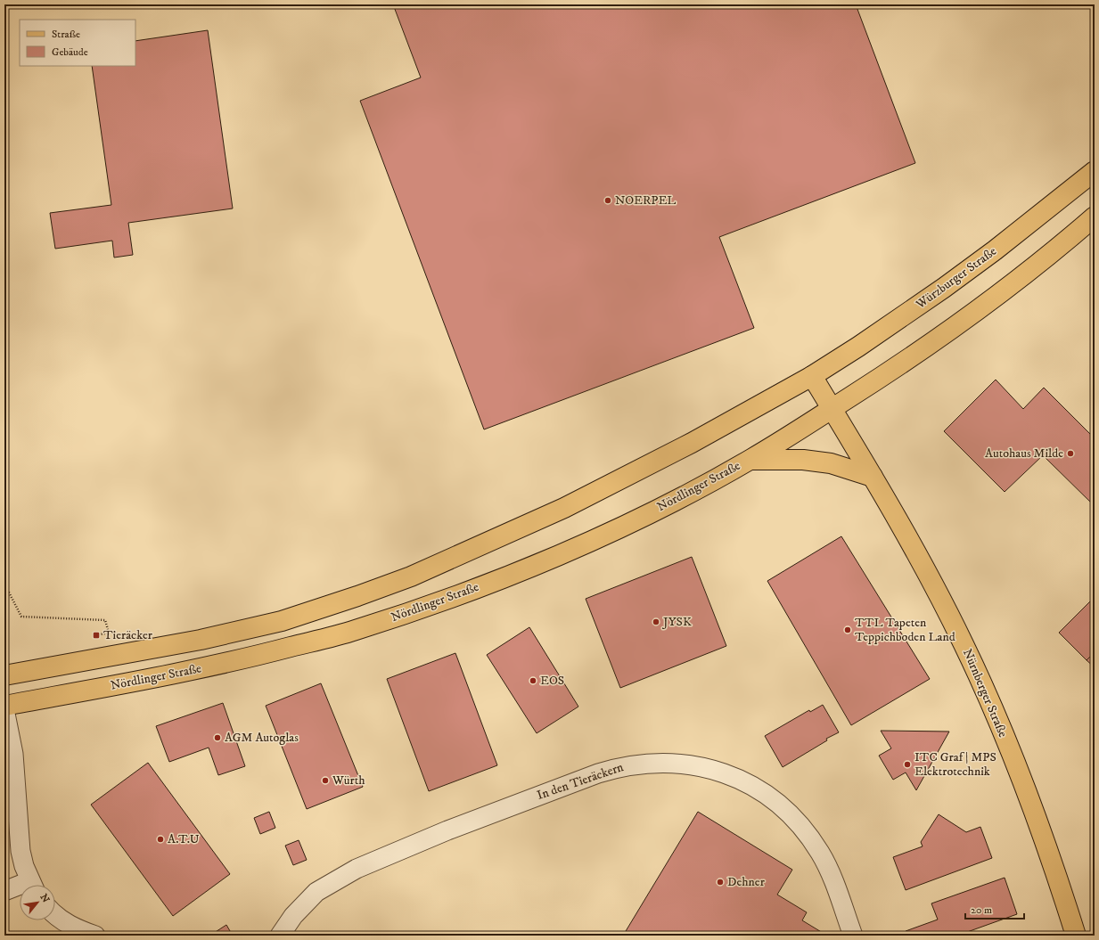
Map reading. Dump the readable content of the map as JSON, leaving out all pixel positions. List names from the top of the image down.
{
  "streets": {
    "main road": ["Würzburger Straße", "Nördlinger Straße", "Nürnberger Straße"],
    "street": ["In den Tieräckern"]
  },
  "crossings": [
    ["Würzburger Straße", "Nürnberger Straße"],
    ["Nördlinger Straße", "Nürnberger Straße"]
  ],
  "places": {
    "other": [
      "NOERPEL",
      "Autohaus Milde",
      "JYSK",
      "TTL Tapeten Teppichboden Land",
      "EOS",
      "AGM Autoglas",
      "ITC Graf | MPS Elektrotechnik",
      "Würth",
      "A.T.U",
      "Dehner"
    ],
    "transit": ["Tieräcker"]
  },
  "legend": ["Straße", "Gebäude"],
  "scale_bar": "20 m",
  "north": "top right"
}
